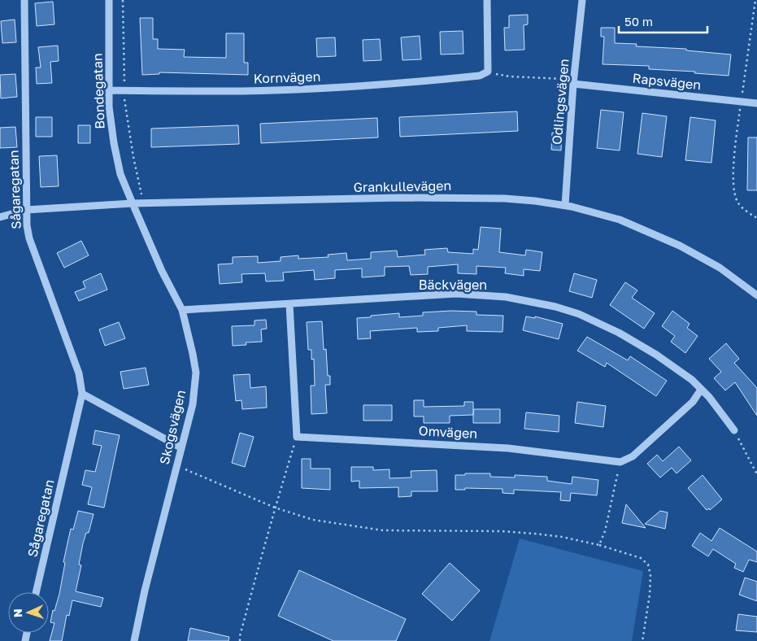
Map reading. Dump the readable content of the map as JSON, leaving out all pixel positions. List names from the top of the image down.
{
  "streets": {
    "street": [
      "Kornvägen",
      "Rapsvägen",
      "Bondegatan",
      "Odlingsvägen",
      "Grankullevägen",
      "Sågaregatan",
      "Bäckvägen",
      "Skogsvägen",
      "Omvägen"
    ]
  },
  "crossings": [
    ["Kornvägen", "Bondegatan"],
    ["Rapsvägen", "Odlingsvägen"],
    ["Bondegatan", "Grankullevägen"],
    ["Bondegatan", "Skogsvägen"],
    ["Odlingsvägen", "Grankullevägen"],
    ["Grankullevägen", "Sågaregatan"],
    ["Grankullevägen", "Skogsvägen"],
    ["Bäckvägen", "Skogsvägen"]
  ],
  "scale_bar": "50 m",
  "north": "left"
}
